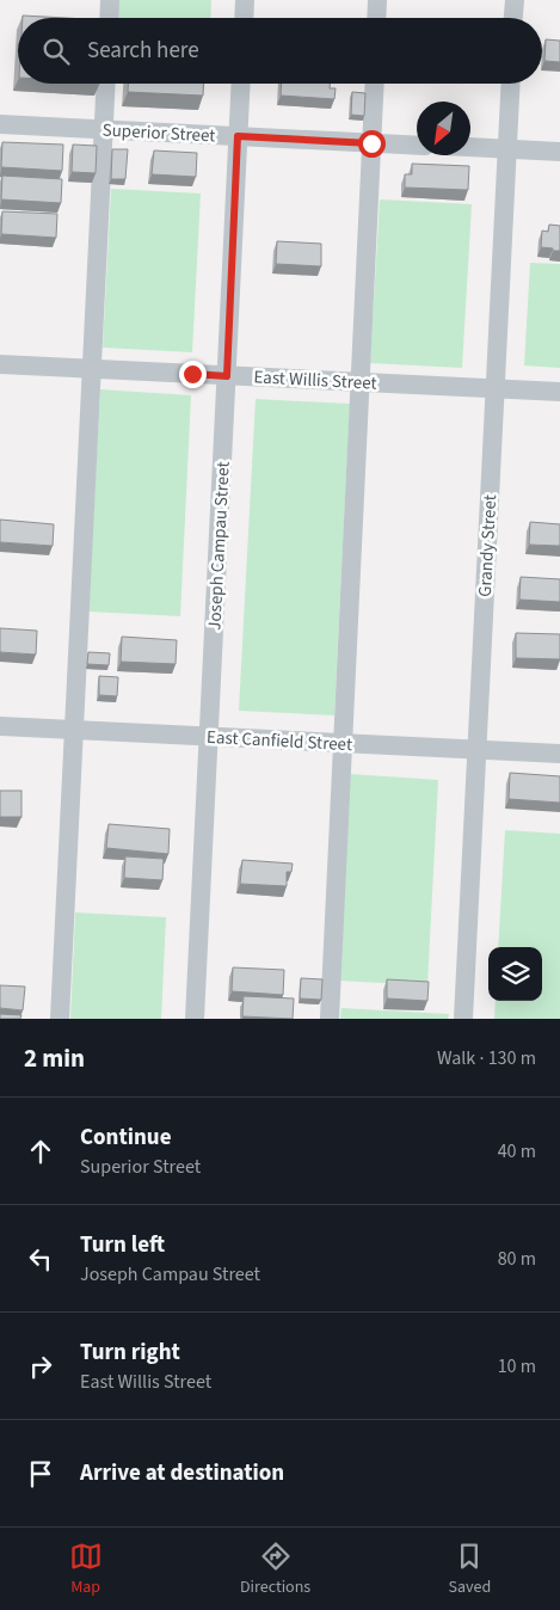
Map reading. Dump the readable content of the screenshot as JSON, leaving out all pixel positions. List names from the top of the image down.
{
  "streets": {
    "street": [
      "Superior Street",
      "East Willis Street",
      "Joseph Campau Street",
      "Grandy Street",
      "East Canfield Street"
    ]
  },
  "crossings": [
    ["Superior Street", "Joseph Campau Street"],
    ["East Willis Street", "Joseph Campau Street"],
    ["East Willis Street", "Grandy Street"],
    ["Joseph Campau Street", "East Canfield Street"],
    ["Grandy Street", "East Canfield Street"]
  ],
  "north": "bottom left",
  "page": {
    "search": "Search here",
    "heading": ["2 min", "Walk · 130 m"],
    "list": [
      ["Continue", "Superior Street", "40 m"],
      ["Turn left", "Joseph Campau Street", "80 m"],
      ["Turn right", "East Willis Street", "10 m"],
      "Arrive at destination"
    ],
    "nav": ["Map", "Directions", "Saved"]
  }
}
